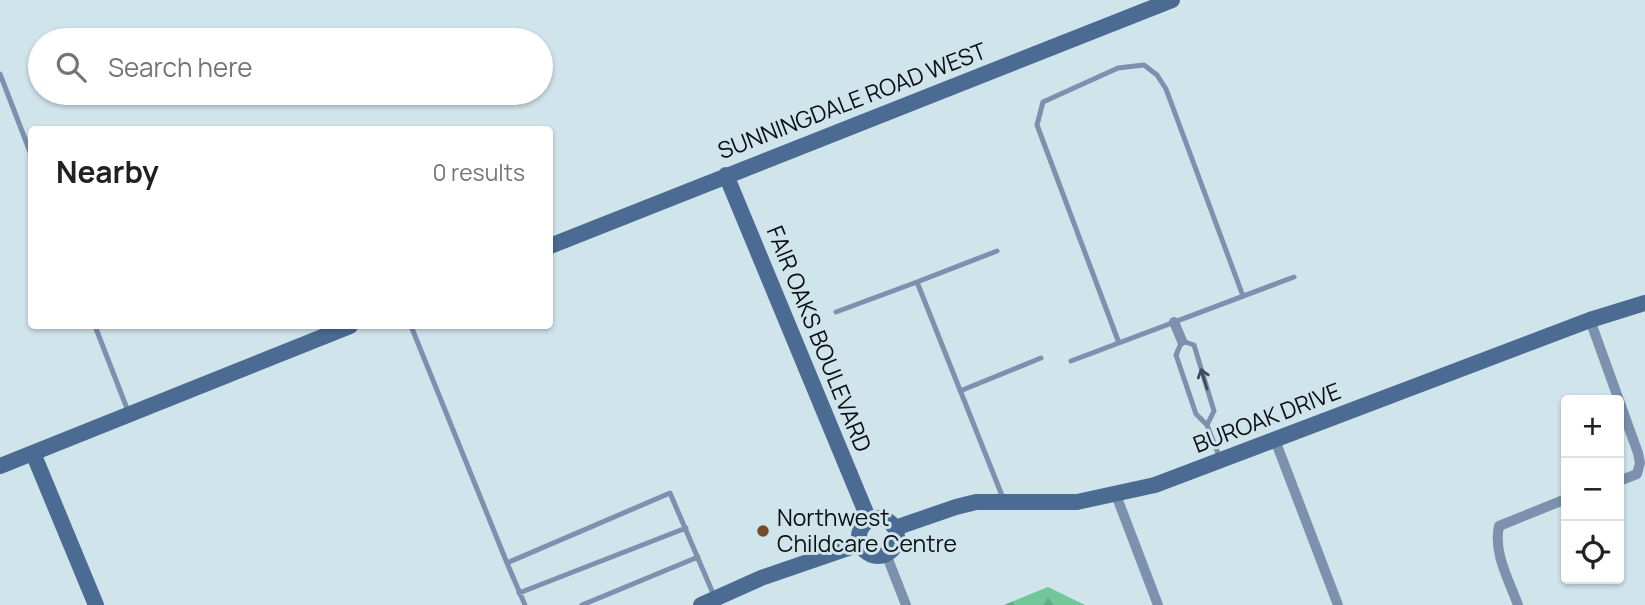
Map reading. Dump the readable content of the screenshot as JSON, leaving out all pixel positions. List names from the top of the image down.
{
  "streets": {
    "street": ["SUNNINGDALE ROAD WEST", "FAIR OAKS BOULEVARD", "BUROAK DRIVE"]
  },
  "crossings": [
    ["SUNNINGDALE ROAD WEST", "FAIR OAKS BOULEVARD"],
    ["FAIR OAKS BOULEVARD", "BUROAK DRIVE"]
  ],
  "places": ["Northwest Childcare Centre"],
  "page": {
    "search": "Search here",
    "heading": ["Nearby", "0 results"],
    "map_buttons": ["+", "−"]
  }
}
